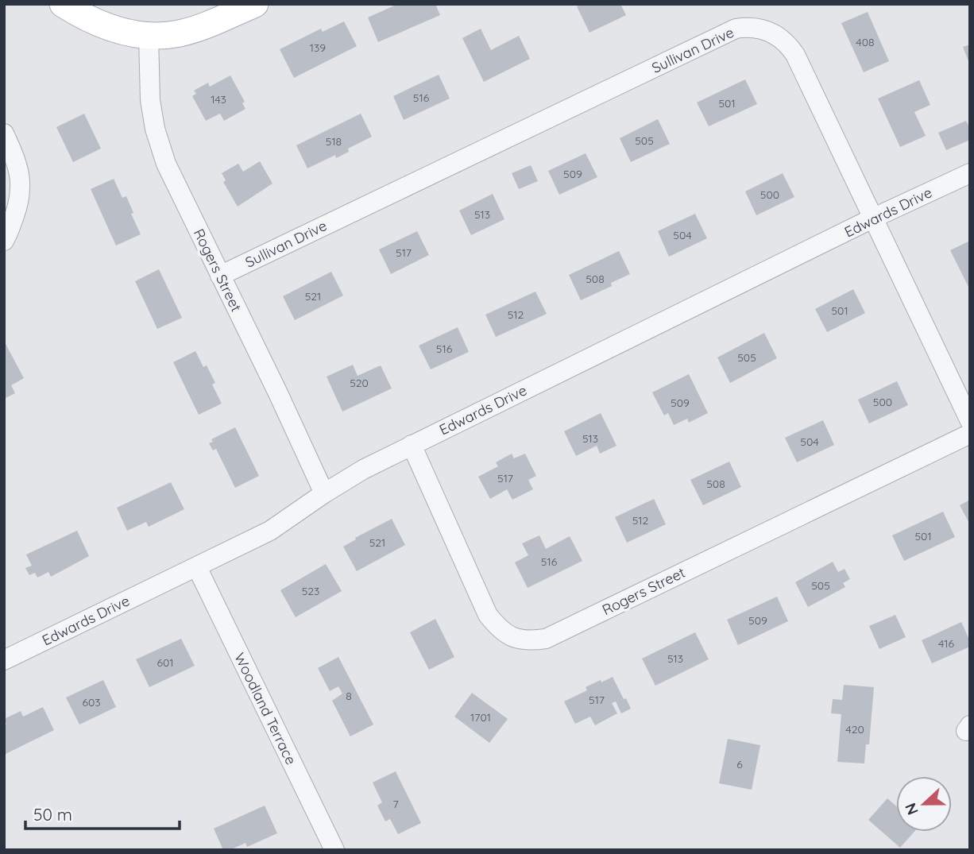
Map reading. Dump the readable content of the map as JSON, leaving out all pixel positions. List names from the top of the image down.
{
  "streets": {
    "street": [
      "Sullivan Drive",
      "Edwards Drive",
      "Rogers Street",
      "Woodland Terrace"
    ]
  },
  "crossings": [
    ["Sullivan Drive", "Edwards Drive"],
    ["Sullivan Drive", "Rogers Street"],
    ["Edwards Drive", "Rogers Street"],
    ["Edwards Drive", "Woodland Terrace"]
  ],
  "house_numbers": [
    "408",
    "139",
    "516",
    "143",
    "501",
    "505",
    "518",
    "509",
    "500",
    "513",
    "504",
    "517",
    "508",
    "521",
    "501",
    "512",
    "516",
    "505",
    "520",
    "500",
    "509",
    "513",
    "504",
    "517",
    "508",
    "512",
    "501",
    "521",
    "516",
    "505",
    "523",
    "509",
    "416",
    "513",
    "601",
    "8",
    "517",
    "603",
    "1701",
    "420",
    "6",
    "7"
  ],
  "scale_bar": "50 m",
  "north": "left"
}
